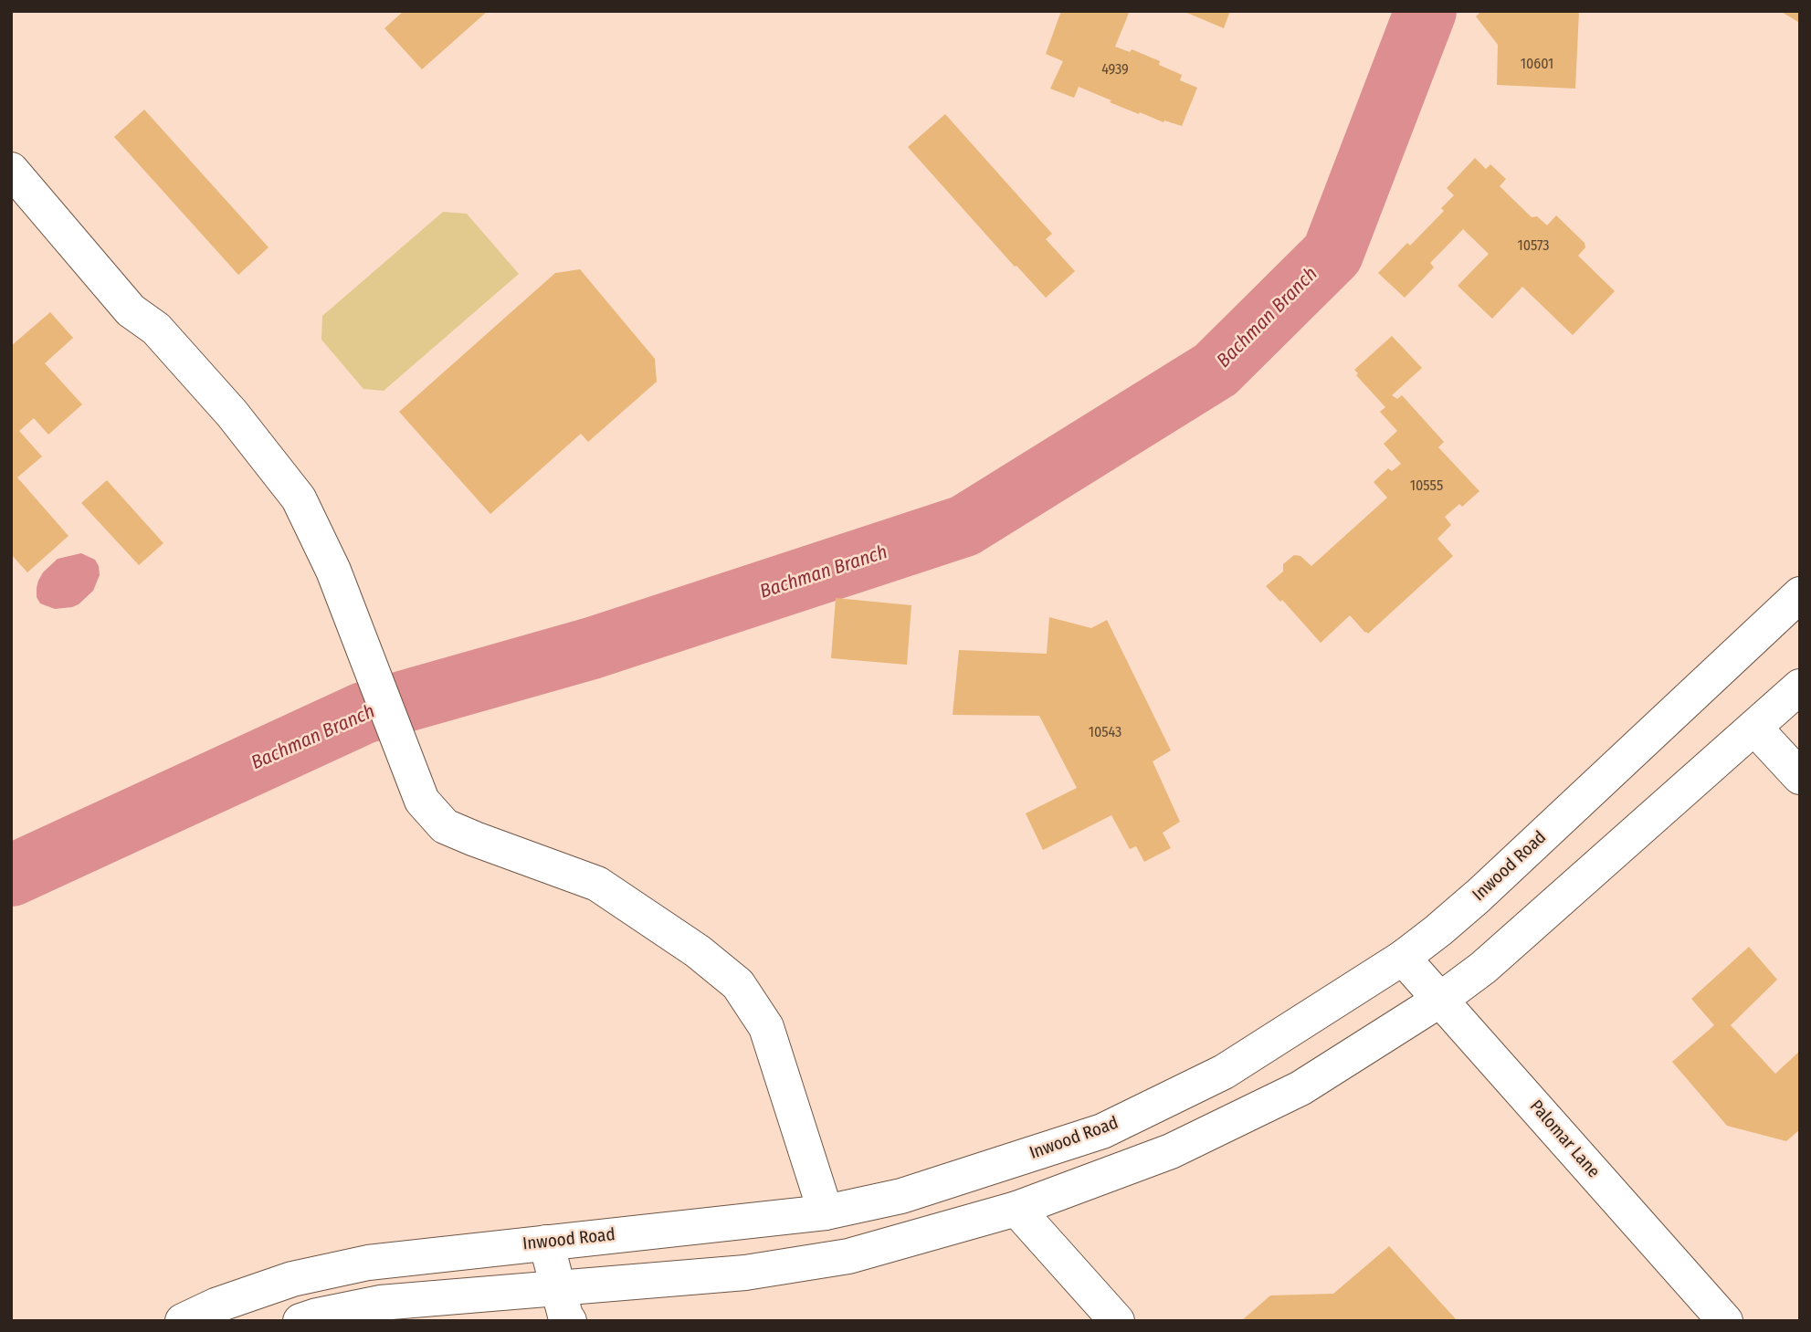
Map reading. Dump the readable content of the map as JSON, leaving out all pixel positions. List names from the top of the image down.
{
  "streets": {
    "main road": ["Inwood Road", "Palomar Lane"]
  },
  "crossings": [
    ["Inwood Road", "Palomar Lane"]
  ],
  "water": ["Bachman Branch"],
  "house_numbers": [
    "10601",
    "4939",
    "10573",
    "10555",
    "10543"
  ]
}
